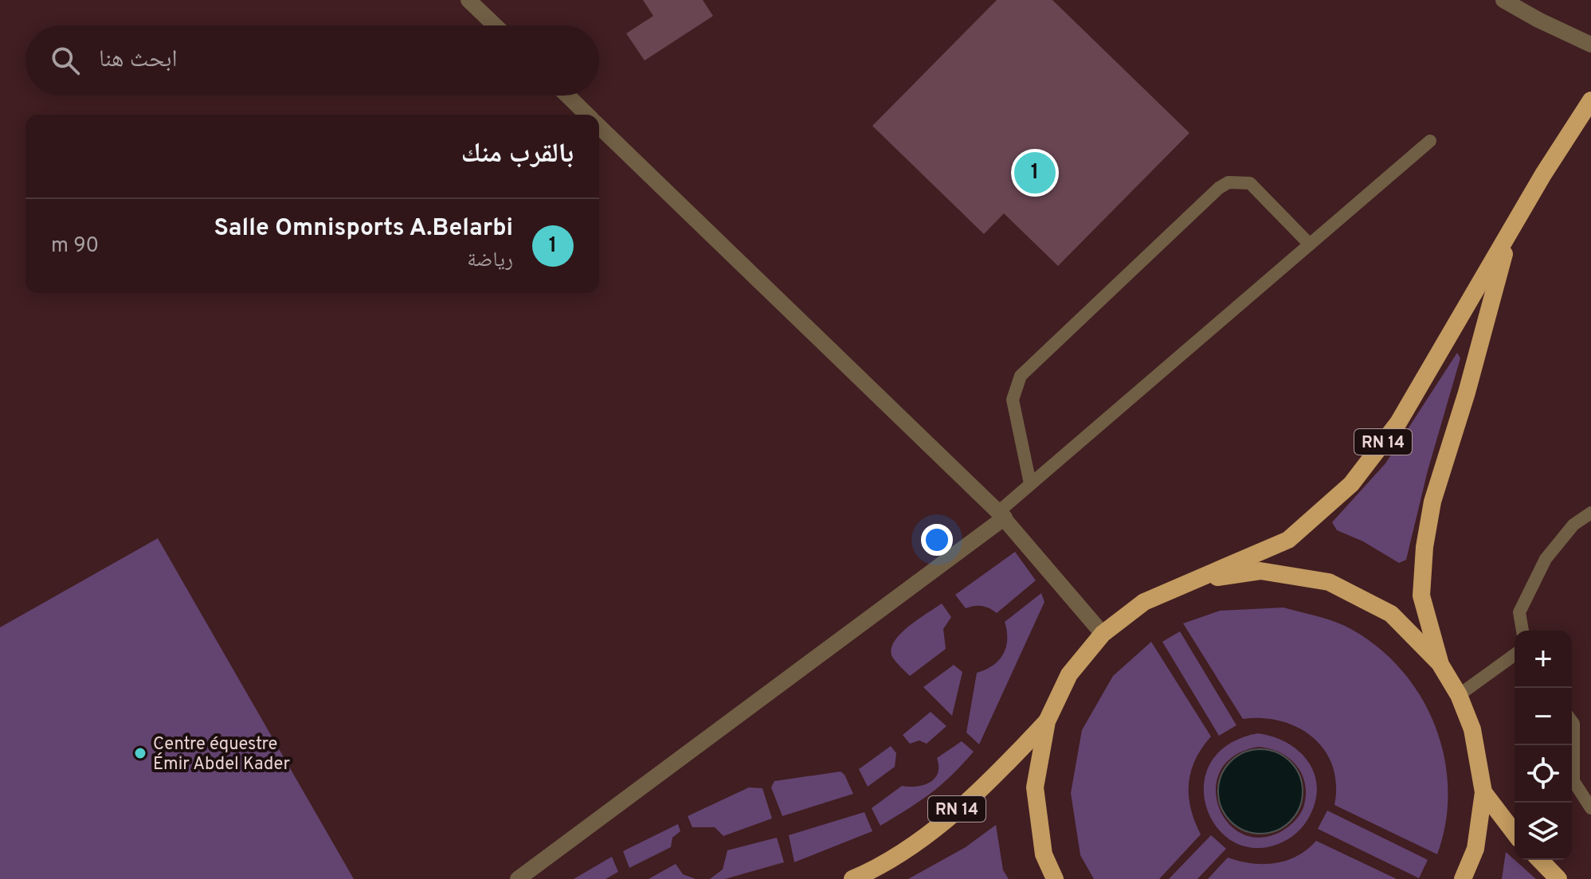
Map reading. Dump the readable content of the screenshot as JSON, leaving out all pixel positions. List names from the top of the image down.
{
  "streets": {
    "highway": ["RN 14"]
  },
  "places": ["Centre équestre Émir Abdel Kader"],
  "page": {
    "search": "ابحث هنا",
    "heading": "بالقرب منك",
    "pins": "1",
    "list": [
      {
        "mark": "1",
        "name": "Salle Omnisports A.Belarbi",
        "note": "رياضة",
        "value": "90 m"
      }
    ],
    "map_buttons": ["+", "−"]
  }
}
